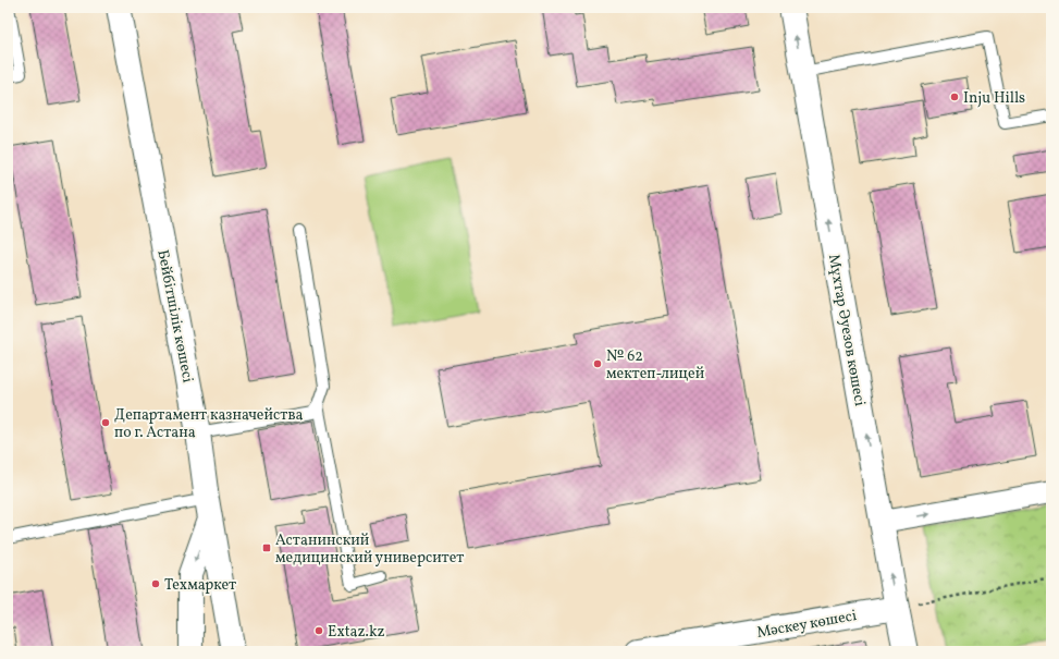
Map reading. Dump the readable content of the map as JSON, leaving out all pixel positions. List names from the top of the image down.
{
  "streets": {
    "street": ["Бейбітшілік көшесі", "Мұхтар Әуезов көшесі", "Мәскеу көшесі"]
  },
  "crossings": [
    ["Мұхтар Әуезов көшесі", "Мәскеу көшесі"]
  ],
  "one_way": ["Мұхтар Әуезов көшесі"],
  "places": {
    "other": [
      "Inju Hills",
      "№ 62 мектеп-лицей",
      "Департамент казначейства по г. Астана",
      "Техмаркет",
      "Extaz.kz"
    ],
    "transit": ["Астанинский медицинский университет"]
  }
}
